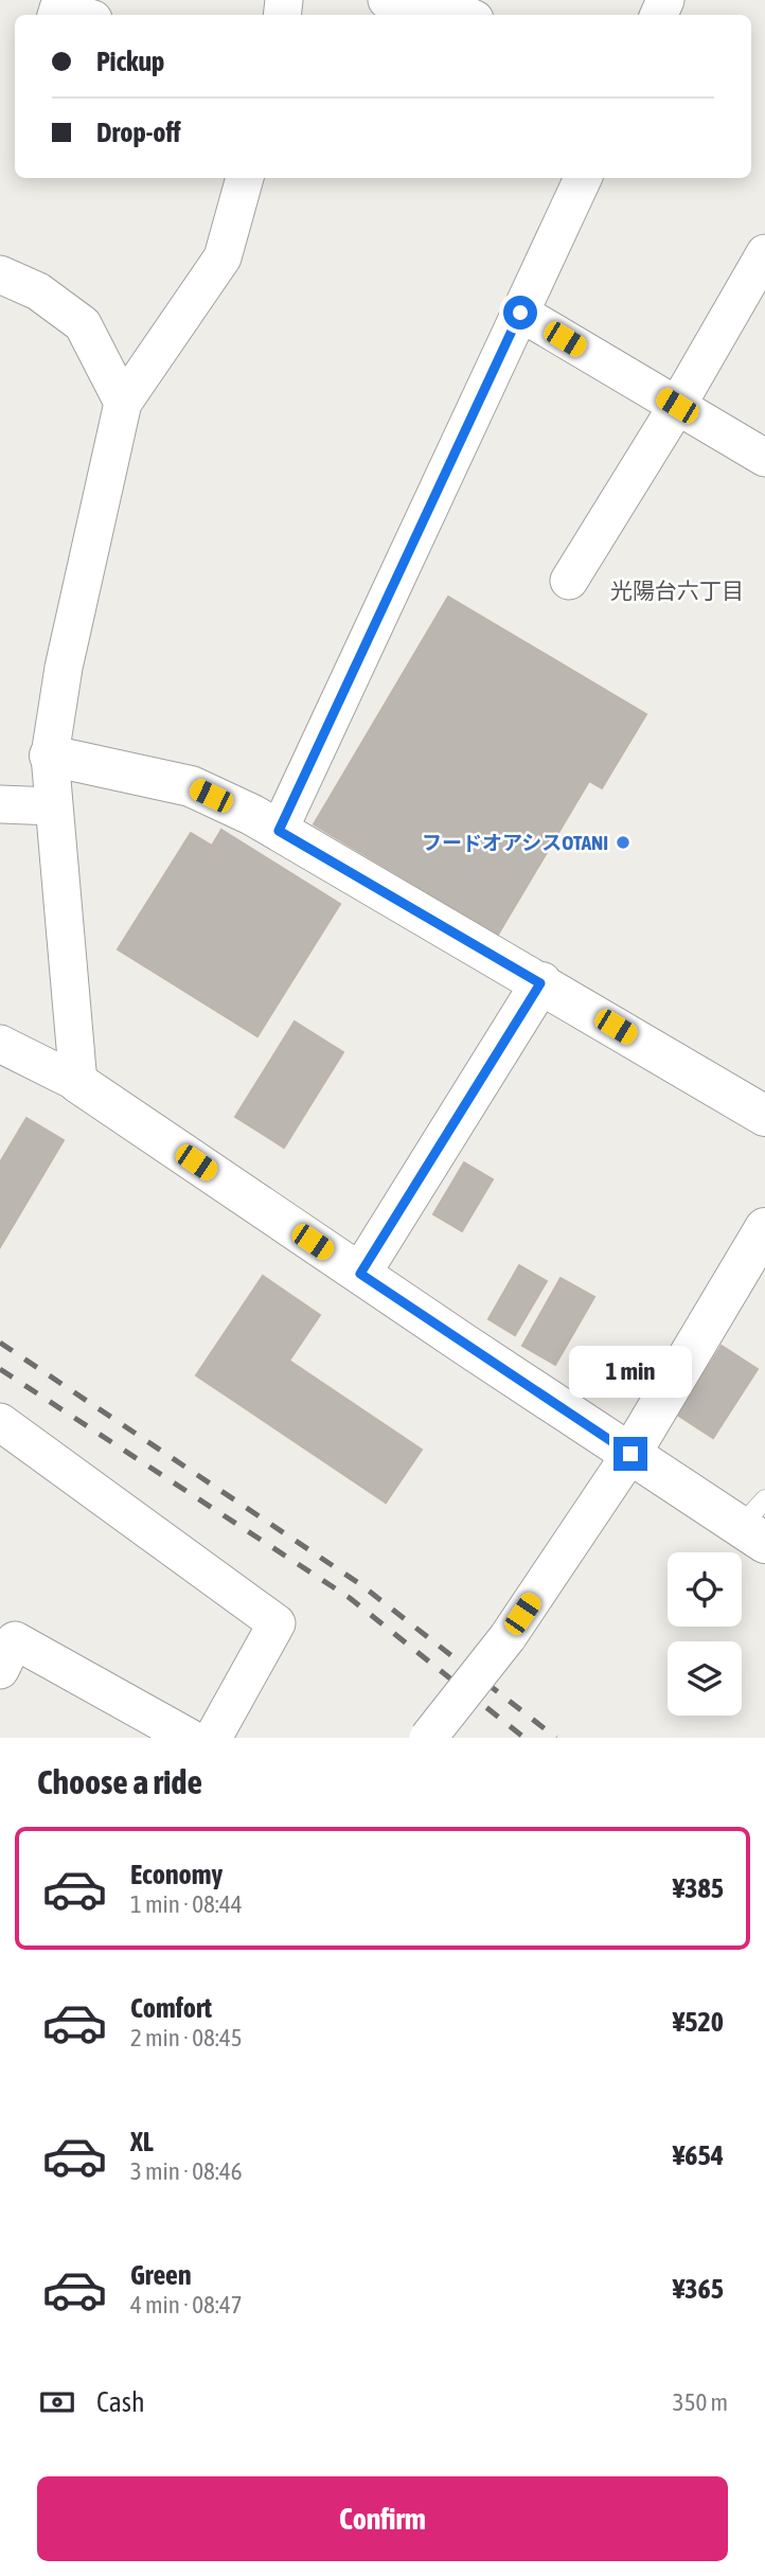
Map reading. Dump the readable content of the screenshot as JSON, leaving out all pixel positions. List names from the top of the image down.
{
  "districts": ["光陽台六丁目"],
  "places": ["フードオアシスOTANI"],
  "page": {
    "banner": ["Pickup", "Drop-off"],
    "bubble": "1 min",
    "heading": "Choose a ride",
    "list": [
      {
        "name": "Economy",
        "note": "1 min · 08:44",
        "value": "¥385"
      },
      {
        "name": "Comfort",
        "note": "2 min · 08:45",
        "value": "¥520"
      },
      {
        "name": "XL",
        "note": "3 min · 08:46",
        "value": "¥654"
      },
      {
        "name": "Green",
        "note": "4 min · 08:47",
        "value": "¥365"
      }
    ],
    "pay": ["Cash", "350 m"],
    "buttons": "Confirm"
  }
}
